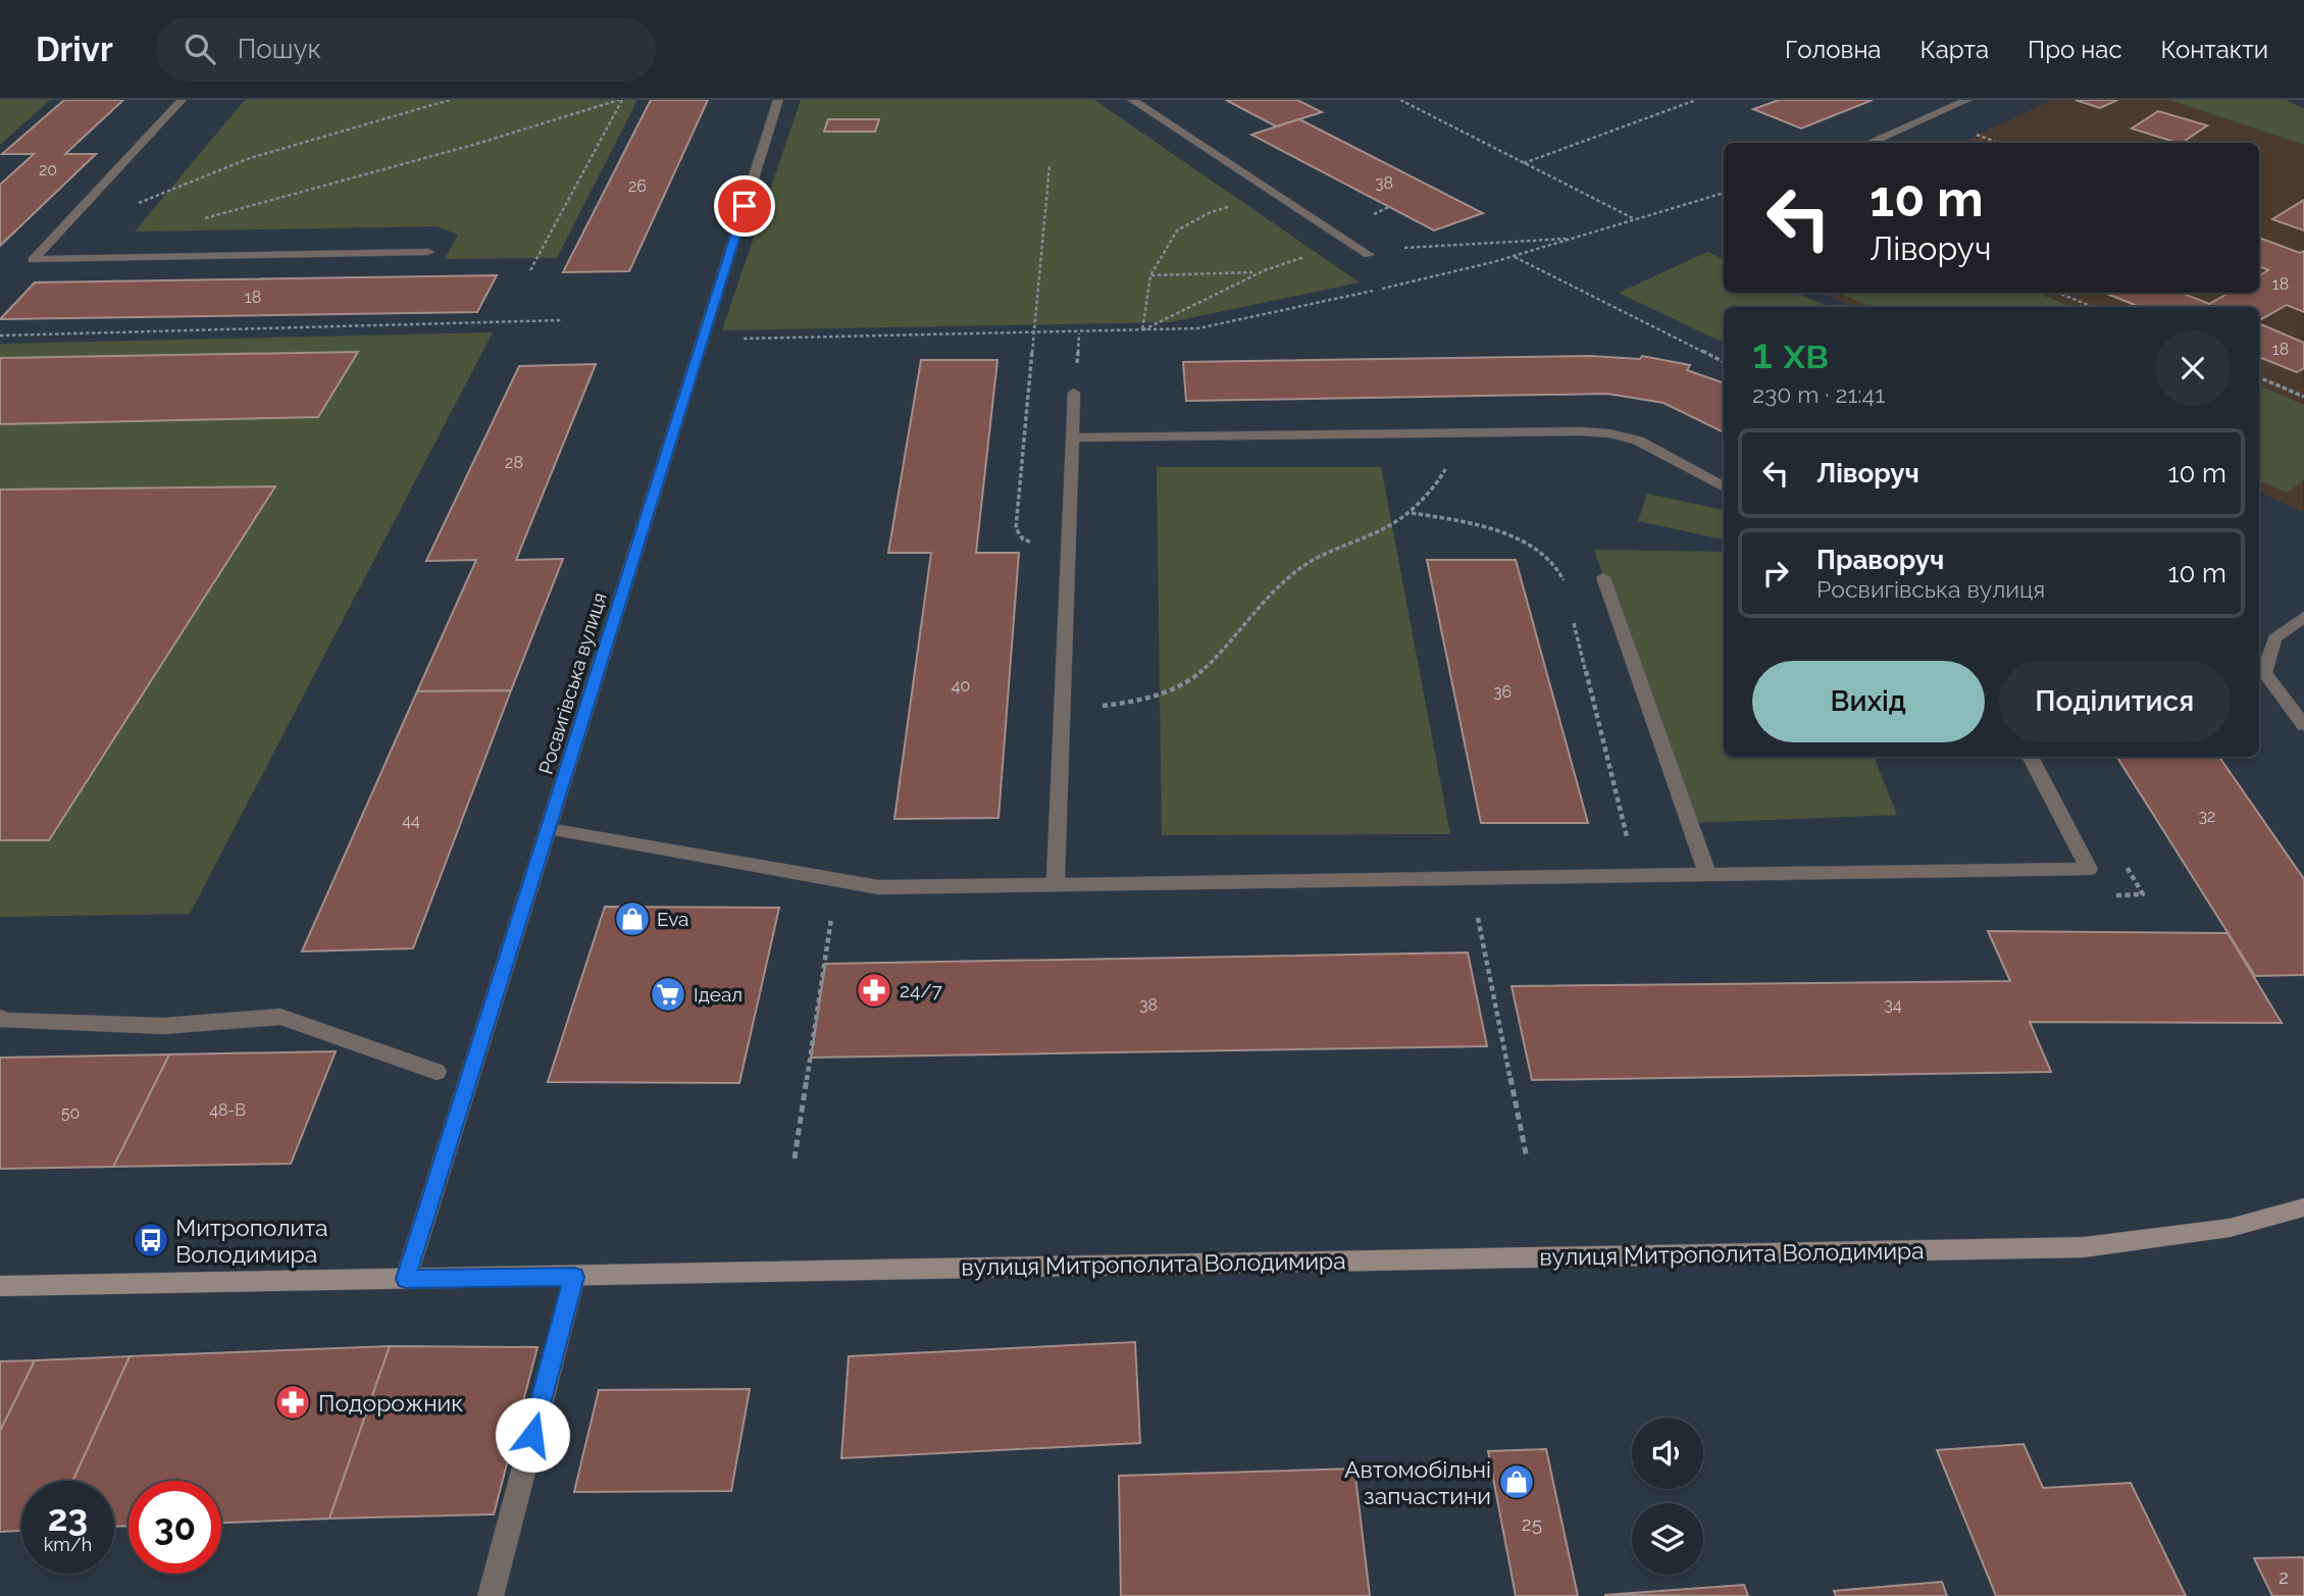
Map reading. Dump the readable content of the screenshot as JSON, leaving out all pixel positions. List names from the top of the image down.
{
  "streets": {
    "main road": ["вулиця Митрополита Володимира"],
    "street": ["Росвигівська вулиця"]
  },
  "crossings": [
    ["Росвигівська вулиця", "вулиця Митрополита Володимира"]
  ],
  "places": {
    "shop": ["Eva", "Автомобільні запчастини"],
    "pharmacy": ["24/7", "Подорожник"],
    "supermarket": ["Ідеал"],
    "bus stop": ["Митрополита Володимира"]
  },
  "house_numbers": [
    "20",
    "38",
    "26",
    "18",
    "18",
    "18",
    "28",
    "40",
    "36",
    "32",
    "44",
    "38",
    "34",
    "48-В",
    "50",
    "25",
    "2"
  ],
  "page": {
    "header": "Drivr",
    "search": "Пошук",
    "nav": [
      "Головна",
      "Карта",
      "Про нас",
      "Контакти"
    ],
    "turn": ["10 m", "Ліворуч"],
    "heading": ["1 хв", "230 m · 21:41"],
    "list": [
      {
        "name": "Ліворуч",
        "value": "10 m"
      },
      {
        "name": "Праворуч",
        "note": "Росвигівська вулиця",
        "value": "10 m"
      }
    ],
    "buttons": ["Вихід", "Поділитися"],
    "speed": "23 km/h",
    "limit": "30"
  }
}
